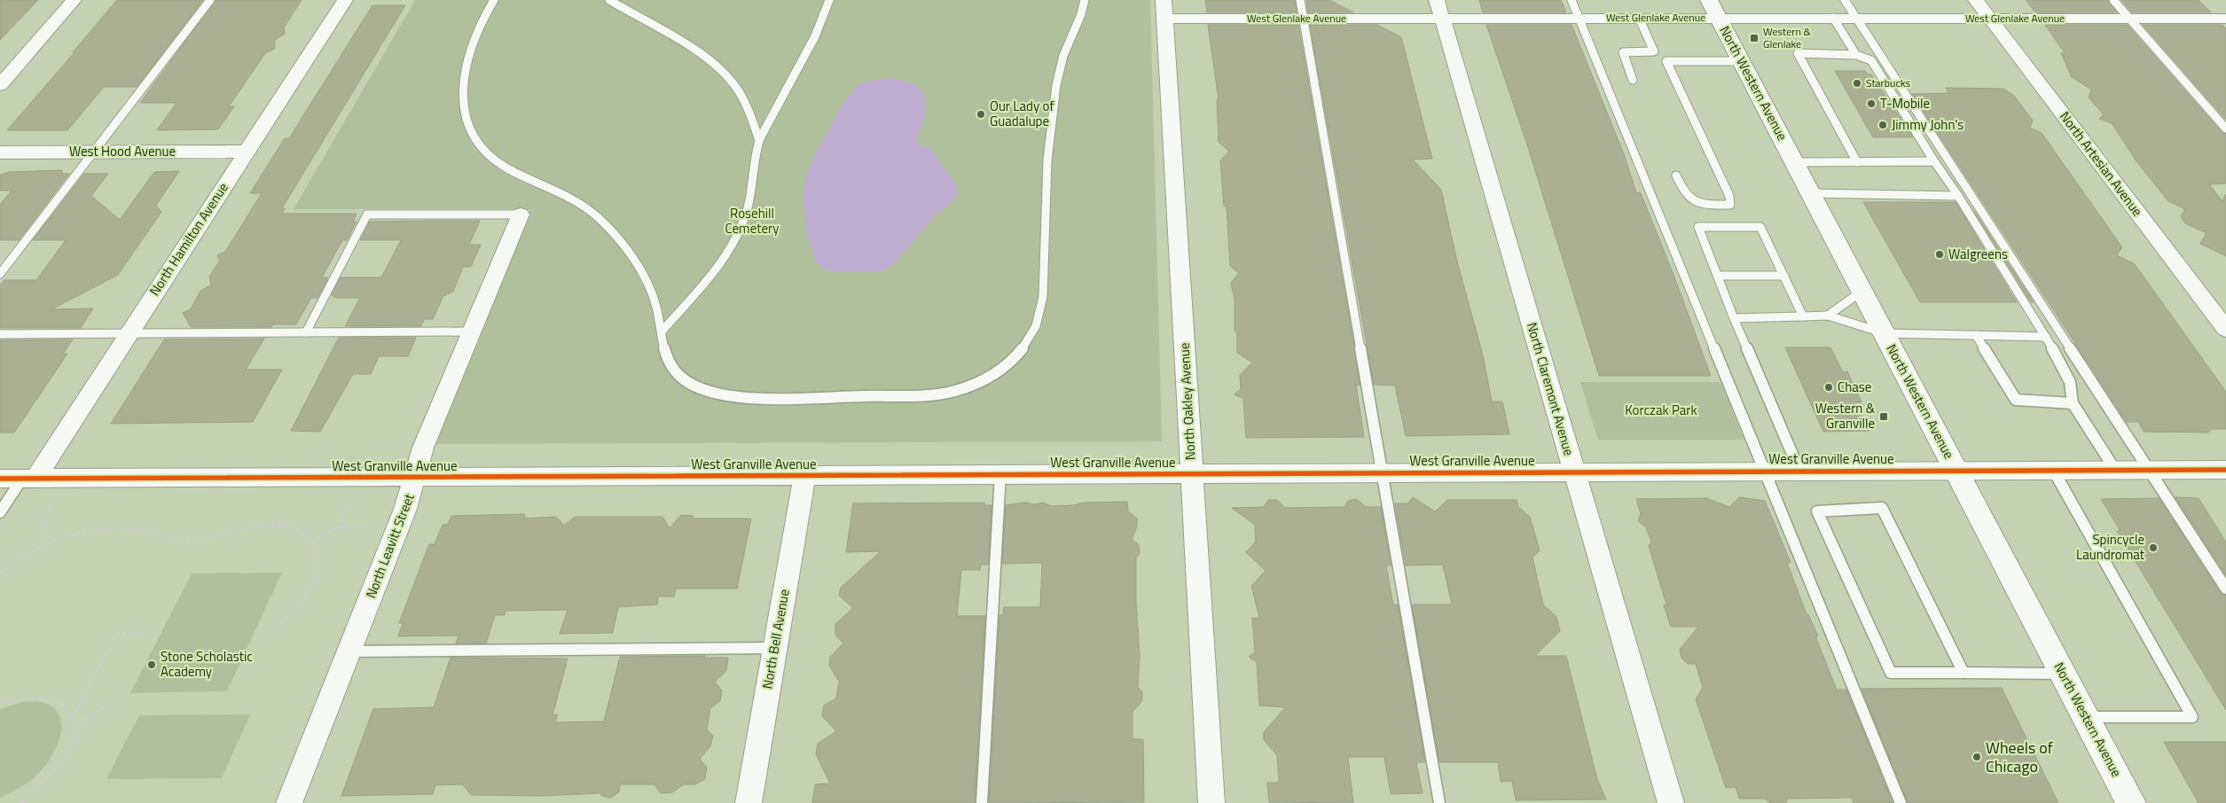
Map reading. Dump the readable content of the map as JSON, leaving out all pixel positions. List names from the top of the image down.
{
  "streets": {
    "main road": ["North Western Avenue"],
    "street": [
      "West Glenlake Avenue",
      "West Hood Avenue",
      "North Artesian Avenue",
      "North Hamilton Avenue",
      "North Claremont Avenue",
      "North Oakley Avenue",
      "West Granville Avenue",
      "North Leavitt Street",
      "North Bell Avenue"
    ]
  },
  "crossings": [
    ["West Glenlake Avenue", "North Western Avenue"],
    ["West Glenlake Avenue", "North Artesian Avenue"],
    ["West Glenlake Avenue", "North Claremont Avenue"],
    ["West Glenlake Avenue", "North Oakley Avenue"],
    ["North Western Avenue", "West Granville Avenue"],
    ["West Hood Avenue", "North Hamilton Avenue"],
    ["North Hamilton Avenue", "West Granville Avenue"],
    ["North Claremont Avenue", "West Granville Avenue"],
    ["North Oakley Avenue", "West Granville Avenue"],
    ["West Granville Avenue", "North Leavitt Street"],
    ["West Granville Avenue", "North Bell Avenue"]
  ],
  "parks": ["Rosehill Cemetery", "Korczak Park"],
  "places": {
    "transit": ["Western & Glenlake", "Western & Granville"],
    "other": [
      "Starbucks",
      "T-Mobile",
      "Our Lady of Guadalupe",
      "Jimmy John's",
      "Walgreens",
      "Chase",
      "Spincycle Laundromat",
      "Stone Scholastic Academy",
      "Wheels of Chicago"
    ]
  }
}
